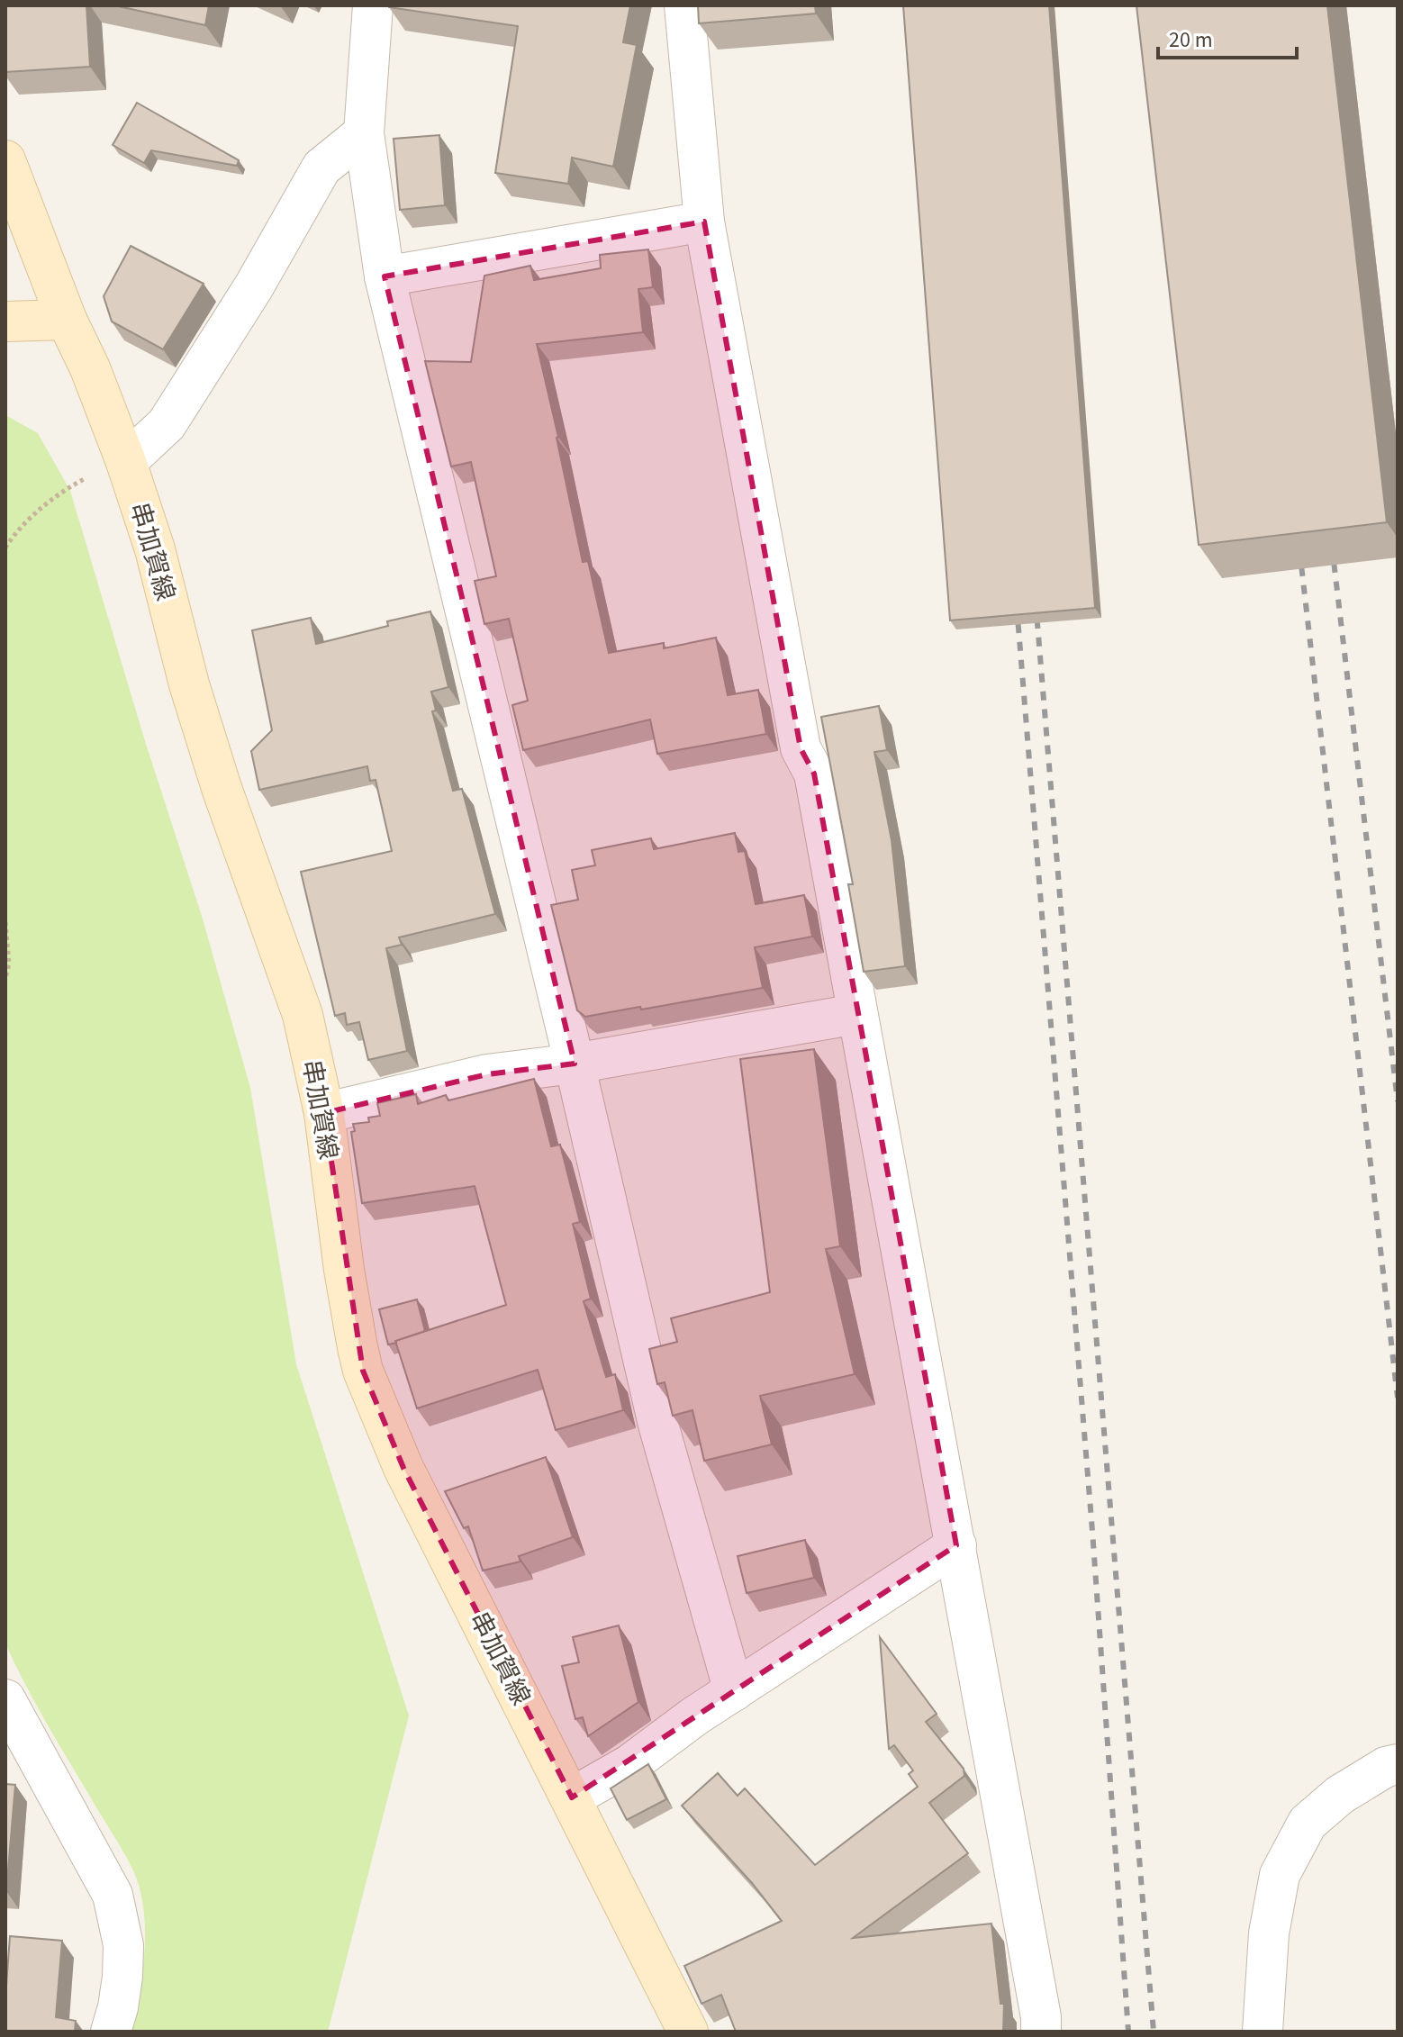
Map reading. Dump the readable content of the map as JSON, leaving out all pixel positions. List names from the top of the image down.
{
  "streets": {
    "main road": ["串加賀線"]
  },
  "scale_bar": "20 m"
}
